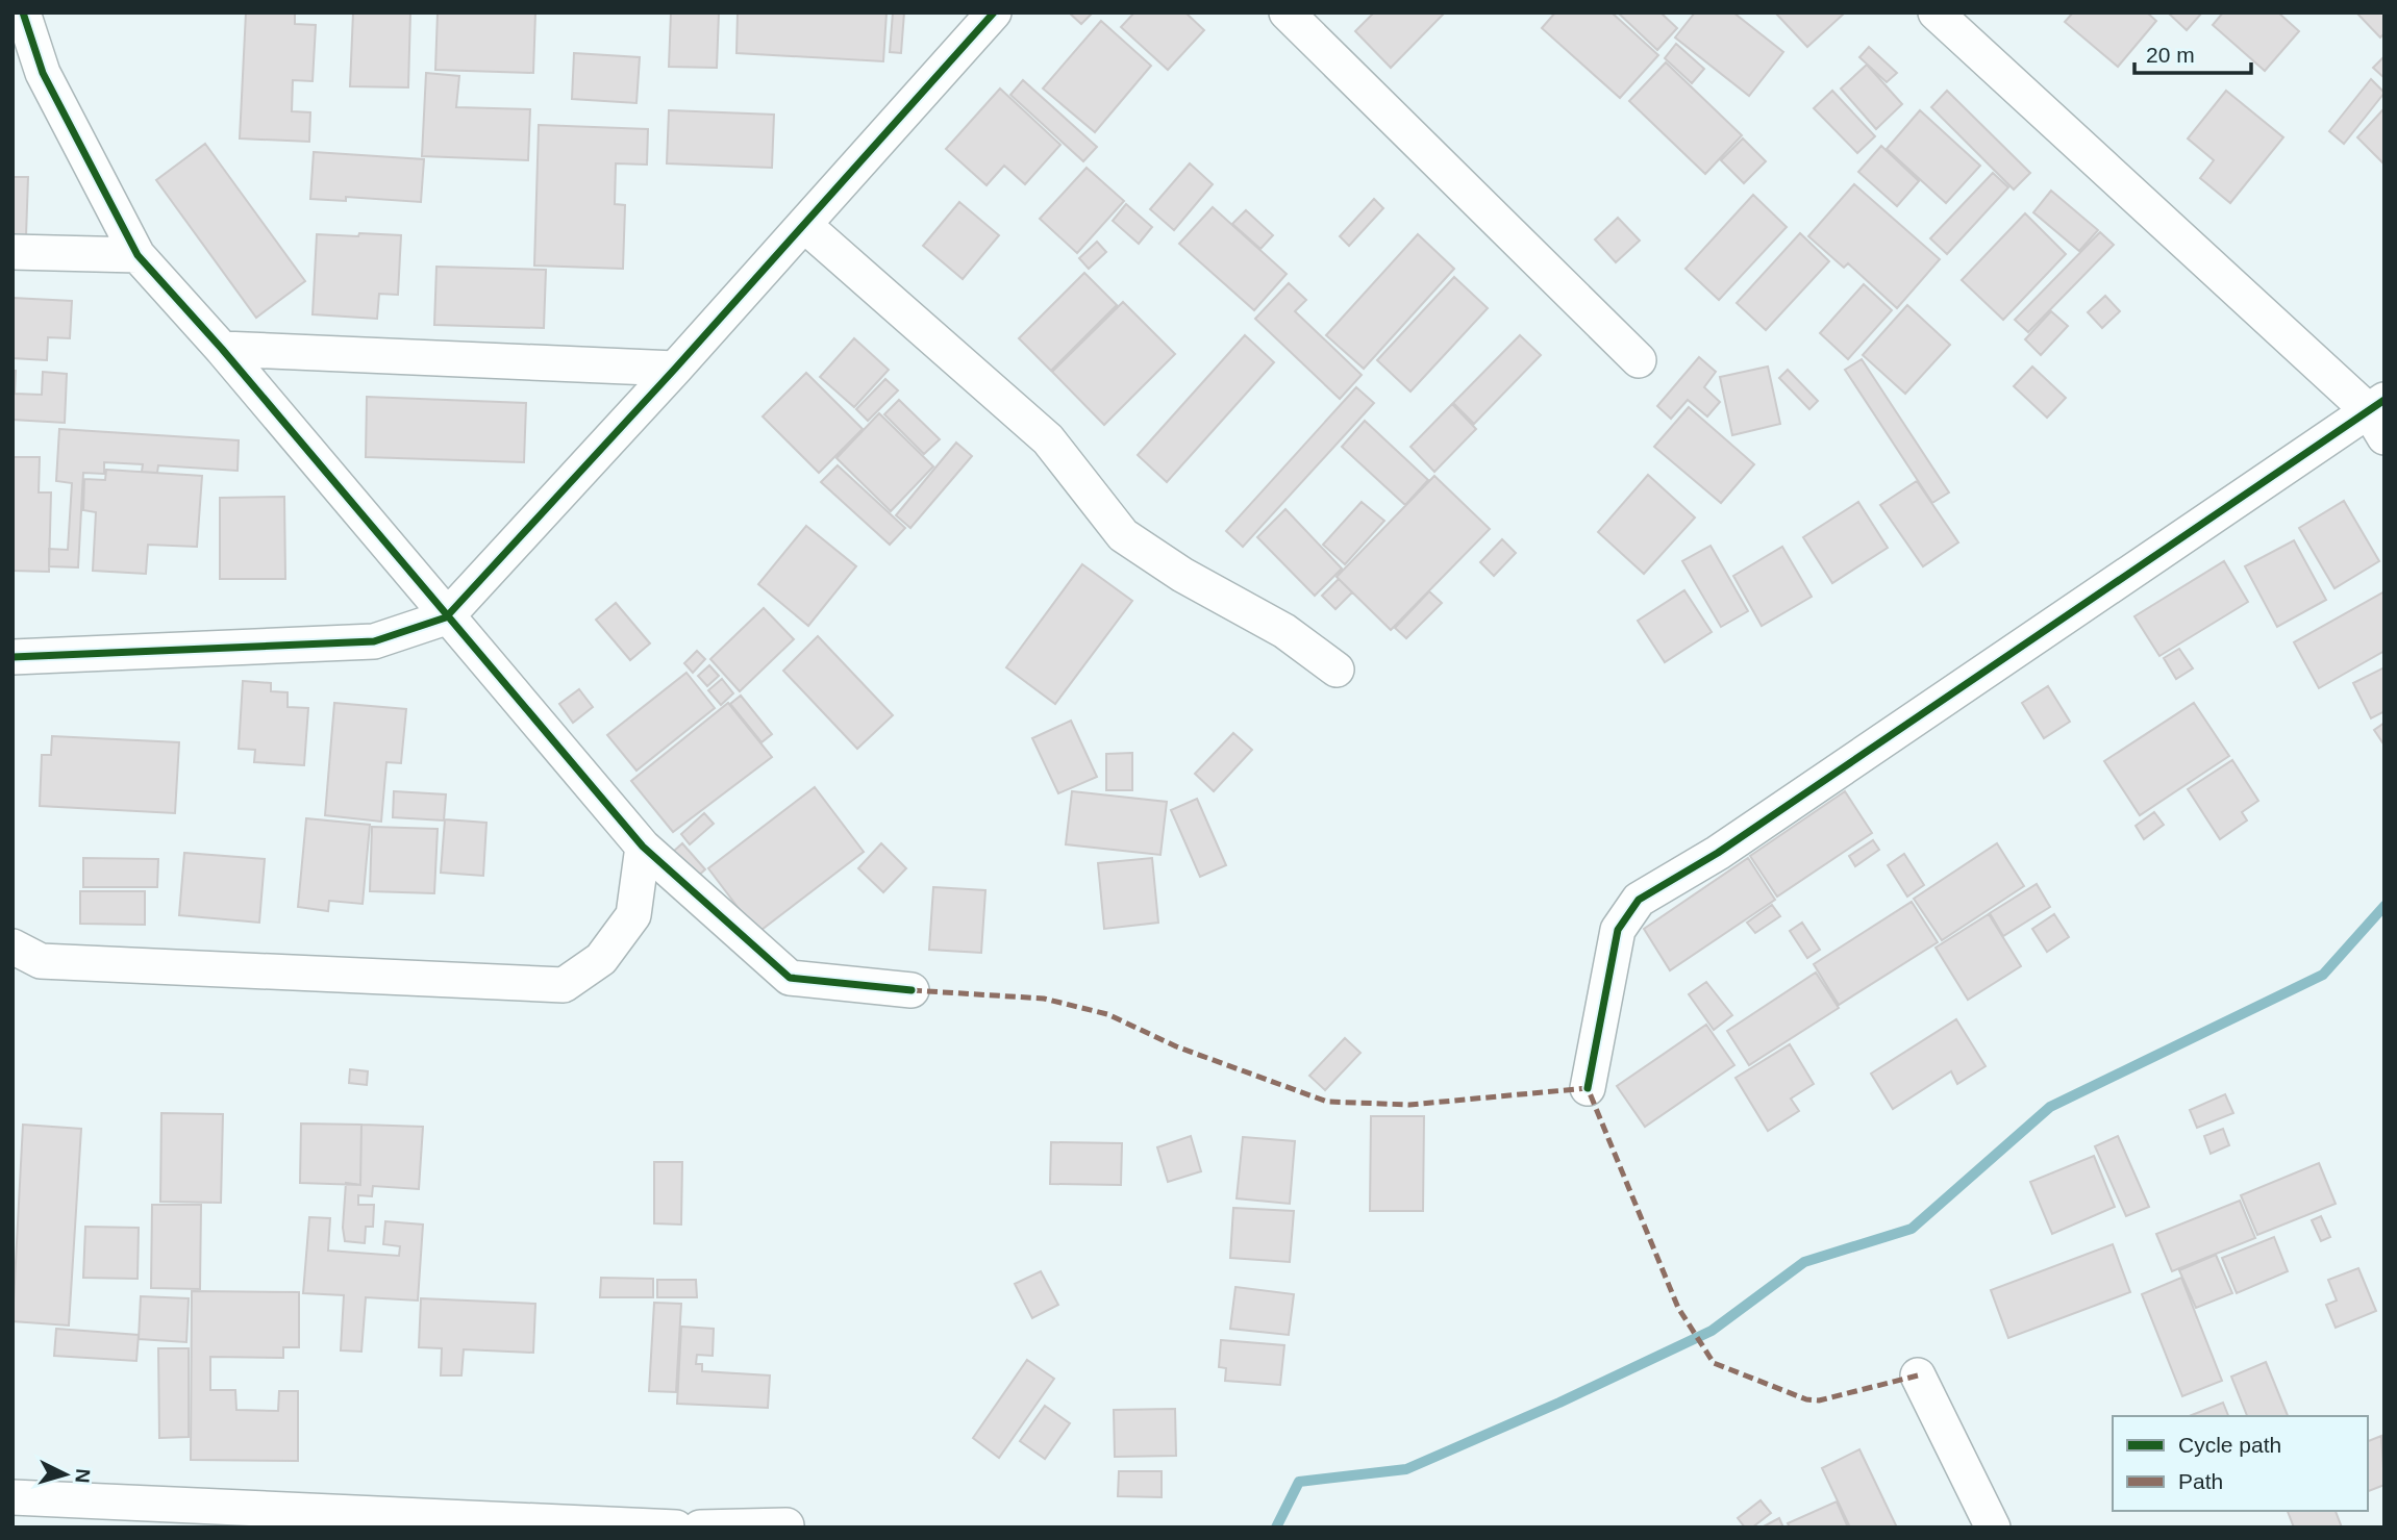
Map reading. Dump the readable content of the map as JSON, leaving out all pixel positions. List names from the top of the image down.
{
  "legend": ["Cycle path", "Path"],
  "scale_bar": "20 m",
  "north": "right"
}
